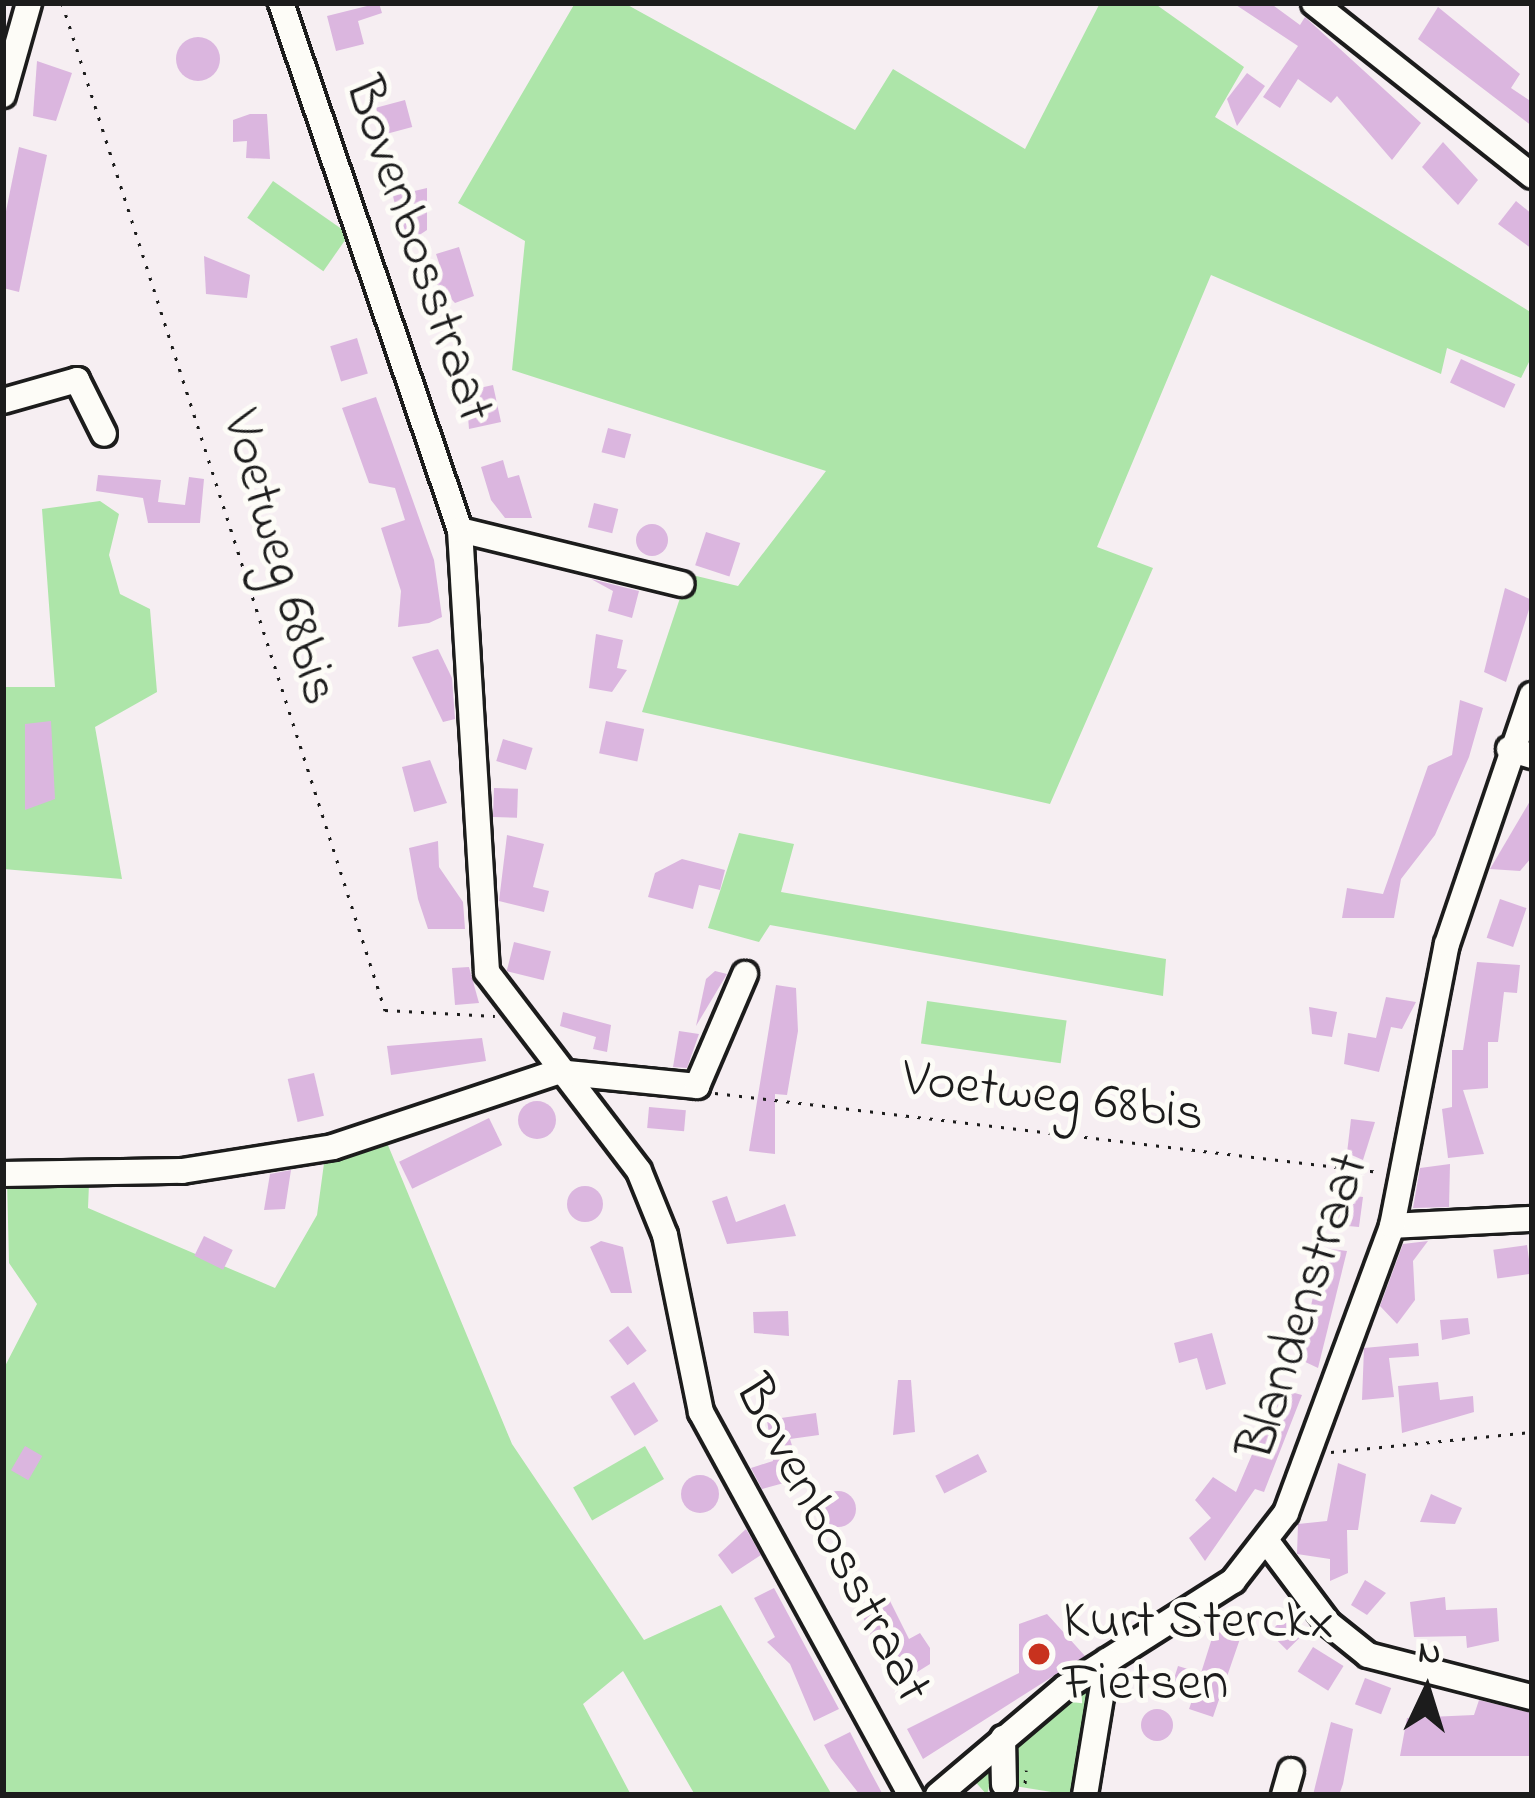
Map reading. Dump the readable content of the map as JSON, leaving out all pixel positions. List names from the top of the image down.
{
  "streets": {
    "street": ["Bovenbosstraat", "Blandenstraat"],
    "path": ["Voetweg 68bis"]
  },
  "crossings": [
    ["Bovenbosstraat", "Voetweg 68bis"],
    ["Voetweg 68bis", "Blandenstraat"]
  ],
  "places": ["Kurt Sterckx Fietsen"],
  "north": "top"
}
